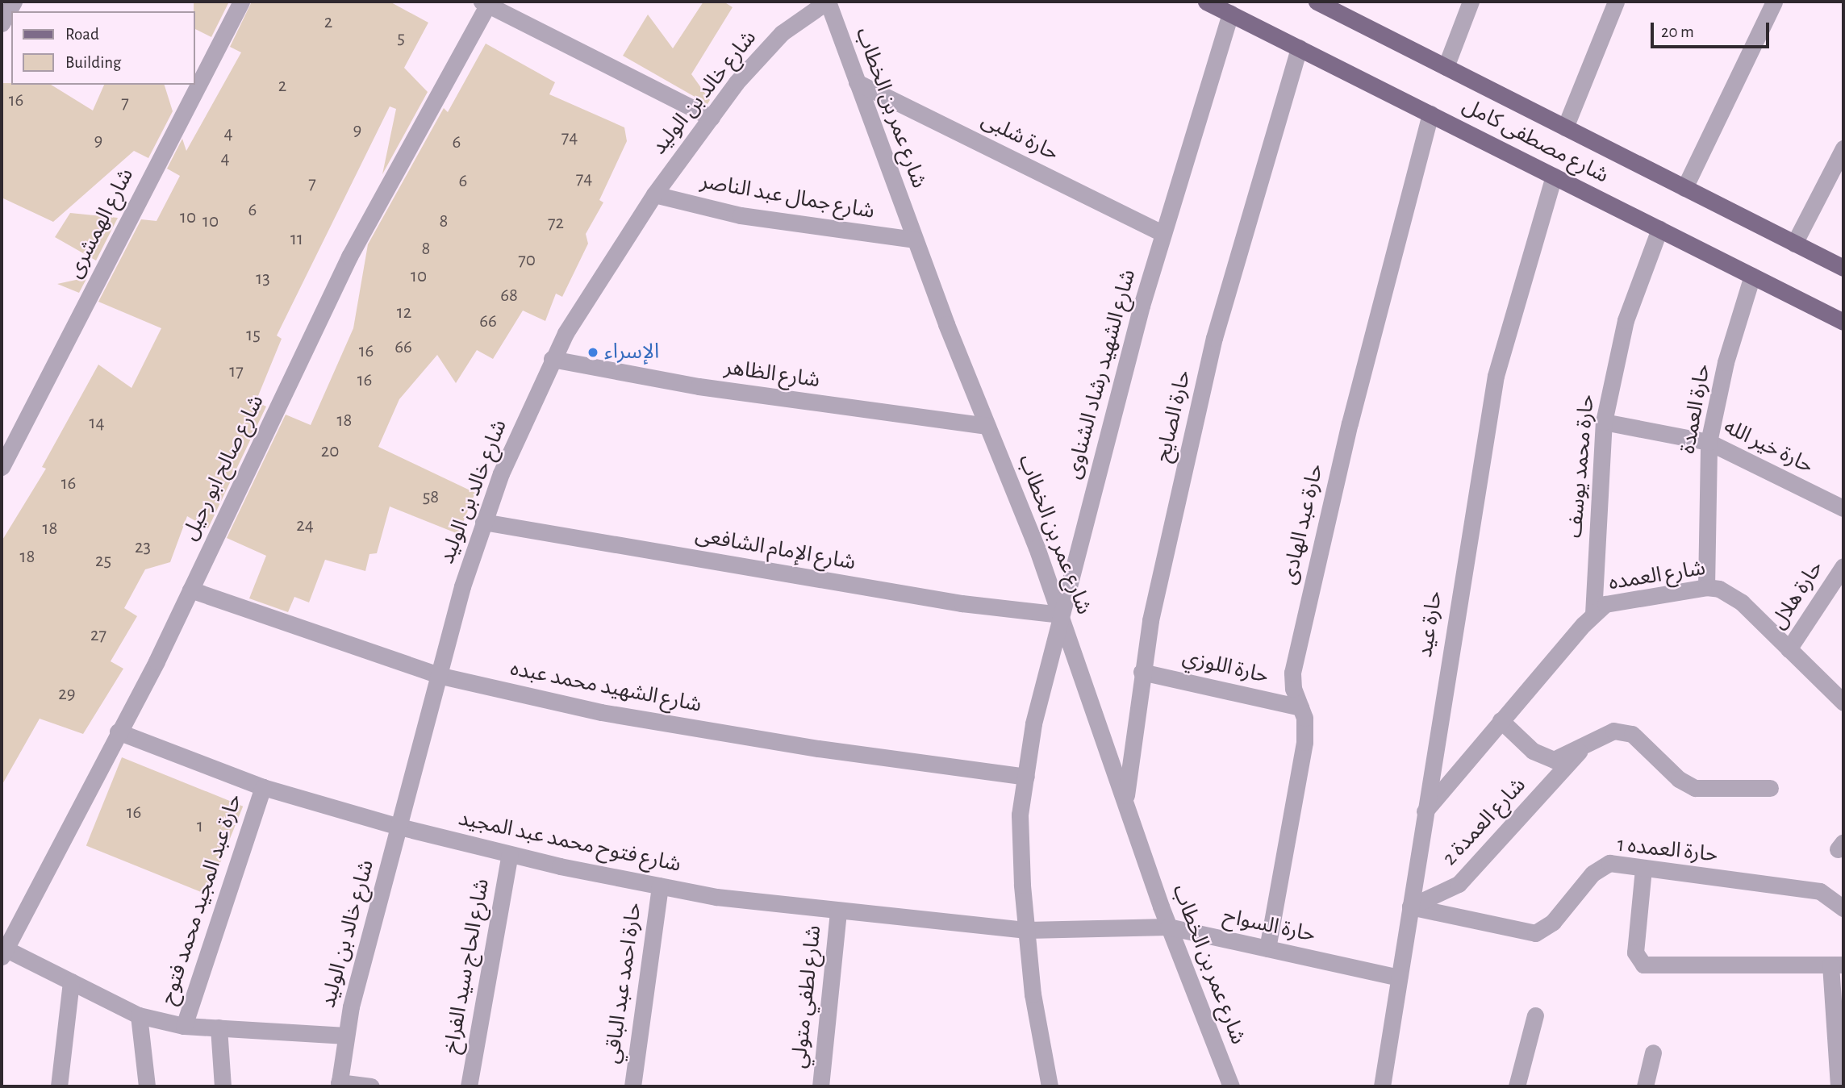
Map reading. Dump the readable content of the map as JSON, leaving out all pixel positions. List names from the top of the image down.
{
  "streets": {
    "main road": ["شارع مصطفى كامل"],
    "street": [
      "شارع خالد بن الوليد",
      "شارع عمر بن الخطاب",
      "حارة شلبى",
      "شارع جمال عبد الناصر",
      "شارع الهمشرى",
      "شارع الظاهر",
      "شارع الشهيد رشاد الشناوى",
      "حارة العمدة",
      "حارة الصايح",
      "حارة خير الله",
      "حارة محمد يوسف",
      "شارع صالح ابو رحيل",
      "حارة عبد الهادى",
      "شارع الإمام الشافعى",
      "شارع العمده",
      "حارة هلال",
      "حارة عيد",
      "حارة اللوزي",
      "شارع الشهيد محمد عبده",
      "شارع العمدة 2",
      "شارع فتوح محمد عبد المجيد",
      "حارة العمده 1",
      "حارة عبد المجيد محمد فتوح",
      "حارة السواح",
      "شارع الحاج سيد الفراخ",
      "حارة احمد عبد الباقي",
      "شارع لطفي متولي"
    ]
  },
  "crossings": [
    ["شارع خالد بن الوليد", "شارع عمر بن الخطاب"],
    ["شارع خالد بن الوليد", "شارع جمال عبد الناصر"],
    ["شارع خالد بن الوليد", "شارع الظاهر"],
    ["شارع خالد بن الوليد", "شارع الإمام الشافعى"],
    ["شارع خالد بن الوليد", "شارع الشهيد محمد عبده"],
    ["شارع خالد بن الوليد", "شارع فتوح محمد عبد المجيد"],
    ["شارع عمر بن الخطاب", "حارة شلبى"],
    ["شارع عمر بن الخطاب", "شارع جمال عبد الناصر"],
    ["شارع عمر بن الخطاب", "شارع الظاهر"],
    ["شارع عمر بن الخطاب", "شارع الشهيد رشاد الشناوى"],
    ["شارع عمر بن الخطاب", "حارة الصايح"],
    ["شارع عمر بن الخطاب", "شارع الإمام الشافعى"],
    ["شارع عمر بن الخطاب", "حارة السواح"],
    ["حارة شلبى", "شارع الشهيد رشاد الشناوى"],
    ["شارع مصطفى كامل", "شارع الشهيد رشاد الشناوى"],
    ["شارع مصطفى كامل", "حارة العمدة"],
    ["شارع مصطفى كامل", "حارة الصايح"],
    ["شارع مصطفى كامل", "حارة محمد يوسف"],
    ["شارع مصطفى كامل", "حارة عبد الهادى"],
    ["شارع مصطفى كامل", "حارة عيد"],
    ["شارع الشهيد رشاد الشناوى", "شارع الإمام الشافعى"],
    ["شارع الشهيد رشاد الشناوى", "شارع الشهيد محمد عبده"],
    ["شارع الشهيد رشاد الشناوى", "شارع فتوح محمد عبد المجيد"],
    ["شارع الشهيد رشاد الشناوى", "حارة السواح"],
    ["حارة العمدة", "حارة خير الله"],
    ["حارة العمدة", "شارع العمده"],
    ["حارة الصايح", "حارة اللوزي"],
    ["حارة خير الله", "حارة محمد يوسف"],
    ["حارة محمد يوسف", "شارع العمده"],
    ["شارع صالح ابو رحيل", "شارع الشهيد محمد عبده"],
    ["شارع صالح ابو رحيل", "شارع فتوح محمد عبد المجيد"],
    ["حارة عبد الهادى", "حارة اللوزي"],
    ["حارة عبد الهادى", "حارة السواح"],
    ["شارع العمده", "حارة هلال"],
    ["شارع العمده", "حارة عيد"],
    ["حارة عيد", "شارع العمدة 2"],
    ["حارة عيد", "حارة العمده 1"],
    ["حارة عيد", "حارة السواح"],
    ["شارع العمدة 2", "حارة العمده 1"],
    ["شارع فتوح محمد عبد المجيد", "حارة عبد المجيد محمد فتوح"],
    ["شارع فتوح محمد عبد المجيد", "حارة السواح"],
    ["شارع فتوح محمد عبد المجيد", "شارع الحاج سيد الفراخ"],
    ["شارع فتوح محمد عبد المجيد", "حارة احمد عبد الباقي"],
    ["شارع فتوح محمد عبد المجيد", "شارع لطفي متولي"]
  ],
  "places": ["الإسراء"],
  "house_numbers": [
    "2",
    "5",
    "2",
    "16",
    "7",
    "9",
    "4",
    "74",
    "9",
    "6",
    "4",
    "74",
    "6",
    "7",
    "6",
    "10",
    "10",
    "8",
    "72",
    "11",
    "8",
    "70",
    "10",
    "13",
    "68",
    "12",
    "66",
    "15",
    "66",
    "16",
    "17",
    "16",
    "18",
    "14",
    "20",
    "16",
    "58",
    "24",
    "18",
    "23",
    "18",
    "25",
    "27",
    "29",
    "16",
    "1"
  ],
  "legend": ["Road", "Building"],
  "scale_bar": "20 m"
}
